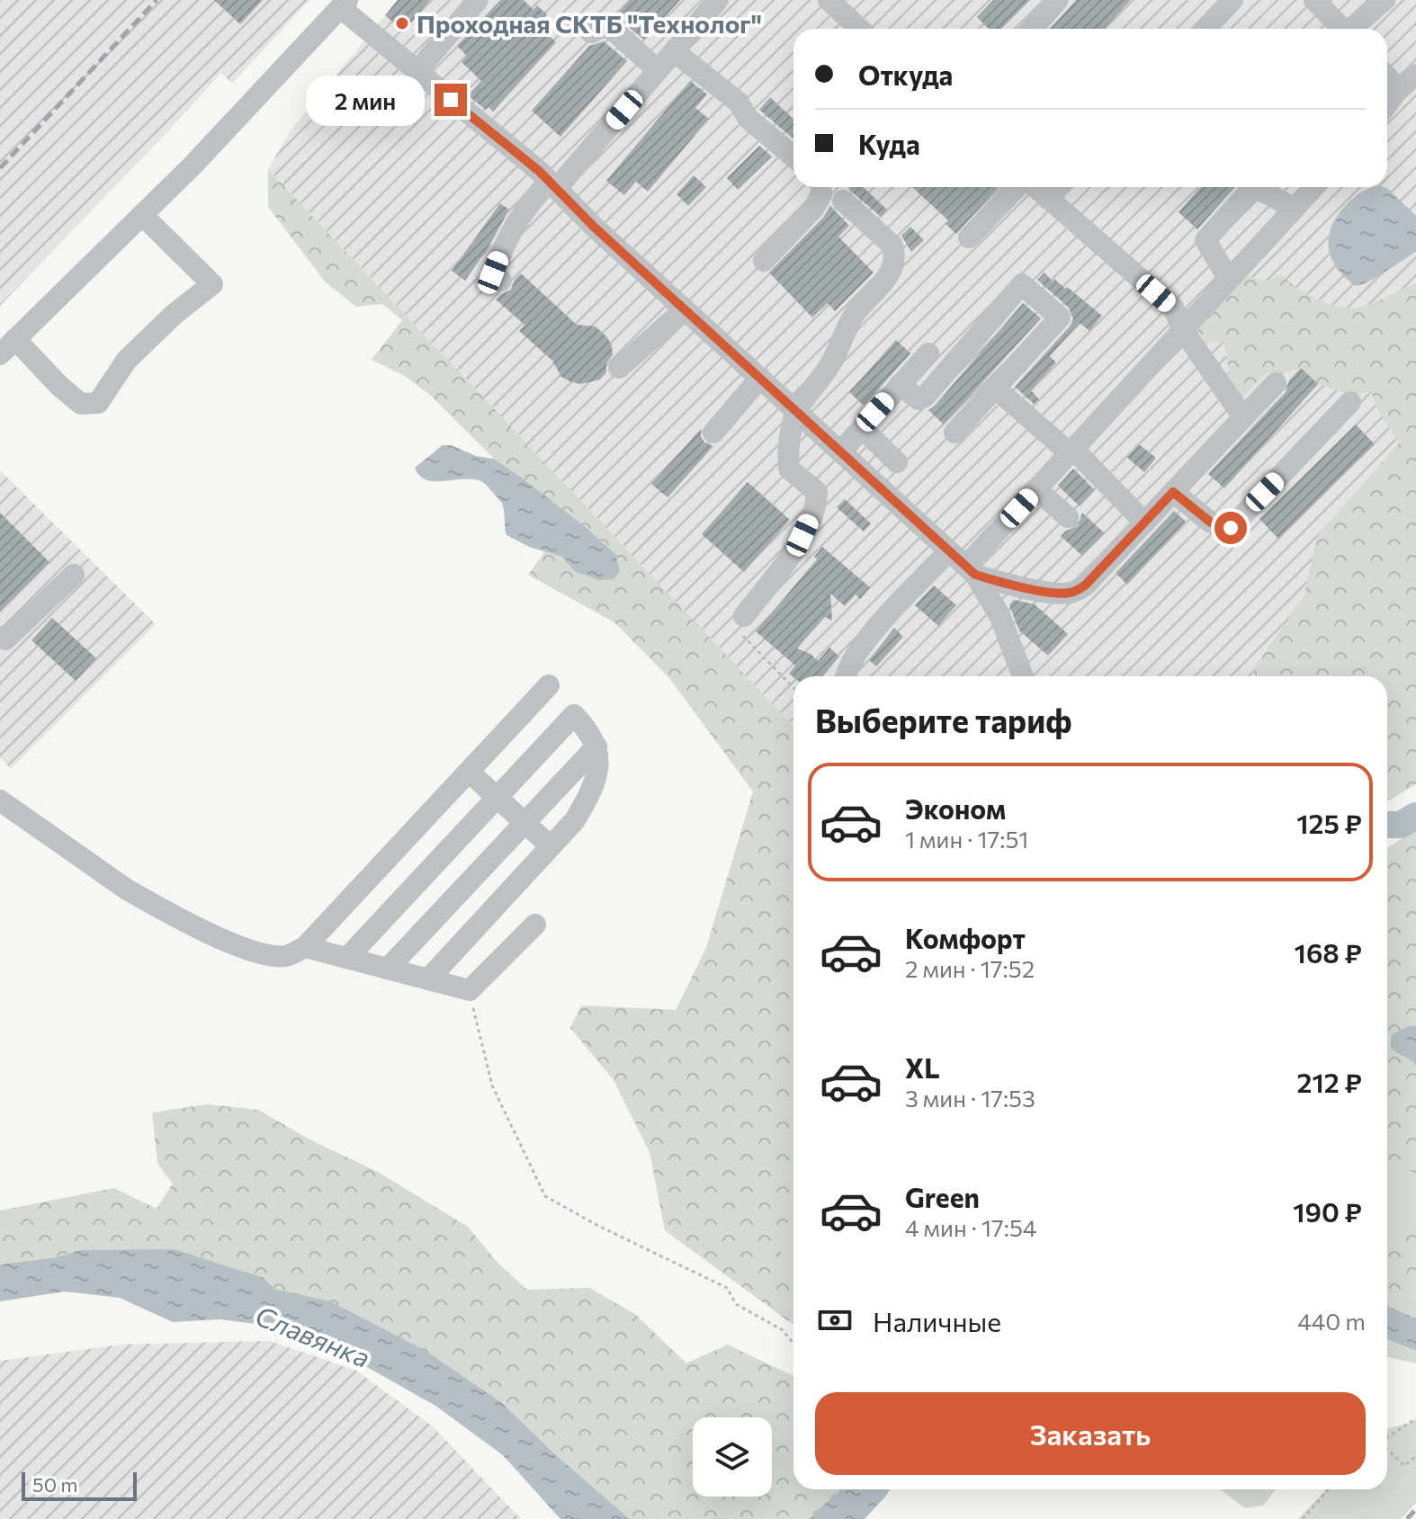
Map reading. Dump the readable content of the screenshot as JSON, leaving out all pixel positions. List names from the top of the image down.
{
  "water": ["Славянка"],
  "places": ["Проходная СКТБ \"Технолог\""],
  "scale_bar": "50 m",
  "page": {
    "banner": ["Откуда", "Куда"],
    "bubble": "2 мин",
    "heading": "Выберите тариф",
    "list": [
      {
        "name": "Эконом",
        "note": "1 мин · 17:51",
        "value": "125 ₽"
      },
      {
        "name": "Комфорт",
        "note": "2 мин · 17:52",
        "value": "168 ₽"
      },
      {
        "name": "XL",
        "note": "3 мин · 17:53",
        "value": "212 ₽"
      },
      {
        "name": "Green",
        "note": "4 мин · 17:54",
        "value": "190 ₽"
      }
    ],
    "pay": ["Наличные", "440 m"],
    "buttons": "Заказать",
    "scale": "50 m"
  }
}
